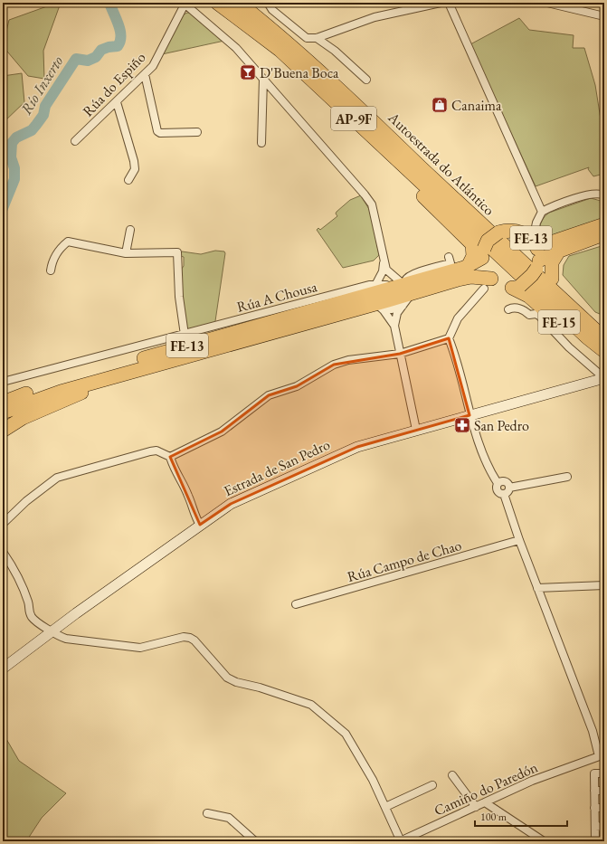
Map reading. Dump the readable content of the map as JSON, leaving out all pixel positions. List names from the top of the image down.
{
  "streets": {
    "highway": [
      "AP-9F",
      "Autoestrada do Atlántico",
      "FE-13",
      "FE-15"
    ],
    "street": [
      "Rúa do Espiño",
      "Rúa A Chousa",
      "Estrada de San Pedro",
      "Rúa Campo de Chao",
      "Camiño do Paredón"
    ]
  },
  "crossings": [
    ["AP-9F", "Autoestrada do Atlántico"],
    ["AP-9F", "FE-13"],
    ["AP-9F", "FE-15"],
    ["Autoestrada do Atlántico", "FE-13"],
    ["Autoestrada do Atlántico", "FE-15"],
    ["FE-13", "Rúa A Chousa"],
    ["FE-13", "FE-15"]
  ],
  "water": ["Río Inxerto"],
  "places": {
    "bar": ["D'Buena Boca"],
    "shop": ["Canaima"],
    "pharmacy": ["San Pedro"]
  },
  "scale_bar": "100 m"
}
